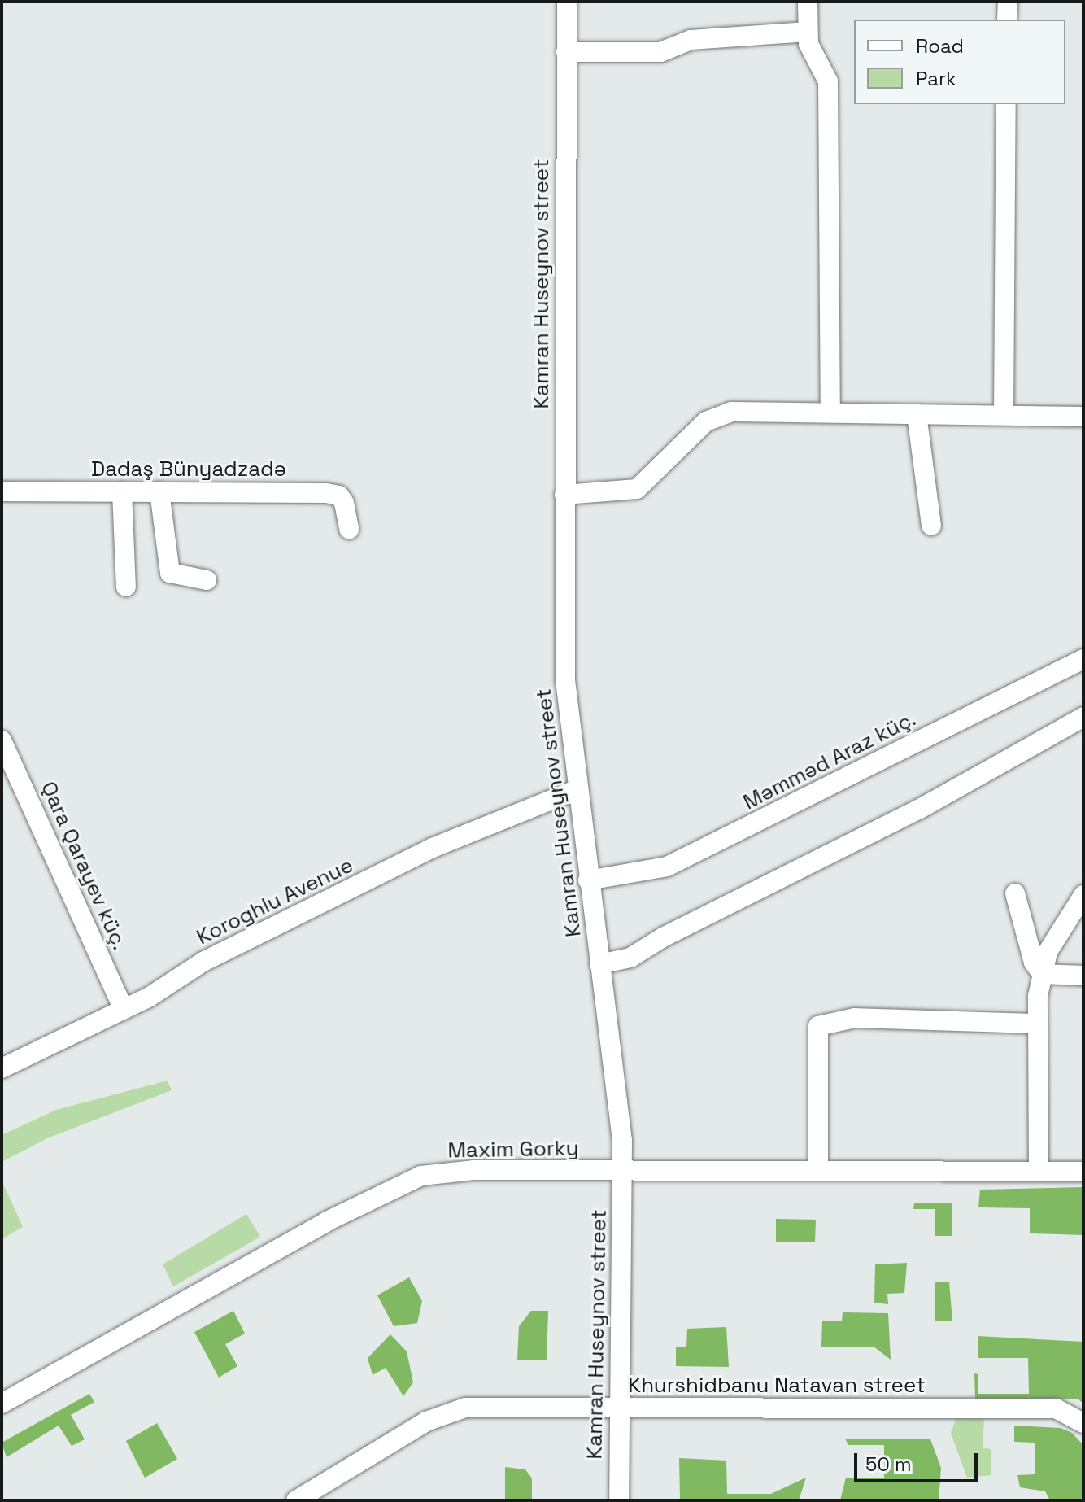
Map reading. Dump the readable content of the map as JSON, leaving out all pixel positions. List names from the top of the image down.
{
  "streets": {
    "street": [
      "Kamran Huseynov street",
      "Dadaş Bünyadzadə",
      "Məmməd Araz küç.",
      "Qara Qarayev küç.",
      "Koroghlu Avenue",
      "Maxim Gorky",
      "Khurshidbanu Natavan street"
    ]
  },
  "crossings": [
    ["Kamran Huseynov street", "Məmməd Araz küç."],
    ["Kamran Huseynov street", "Koroghlu Avenue"],
    ["Kamran Huseynov street", "Maxim Gorky"],
    ["Kamran Huseynov street", "Khurshidbanu Natavan street"],
    ["Qara Qarayev küç.", "Koroghlu Avenue"]
  ],
  "legend": ["Road", "Park"],
  "scale_bar": "50 m"
}
